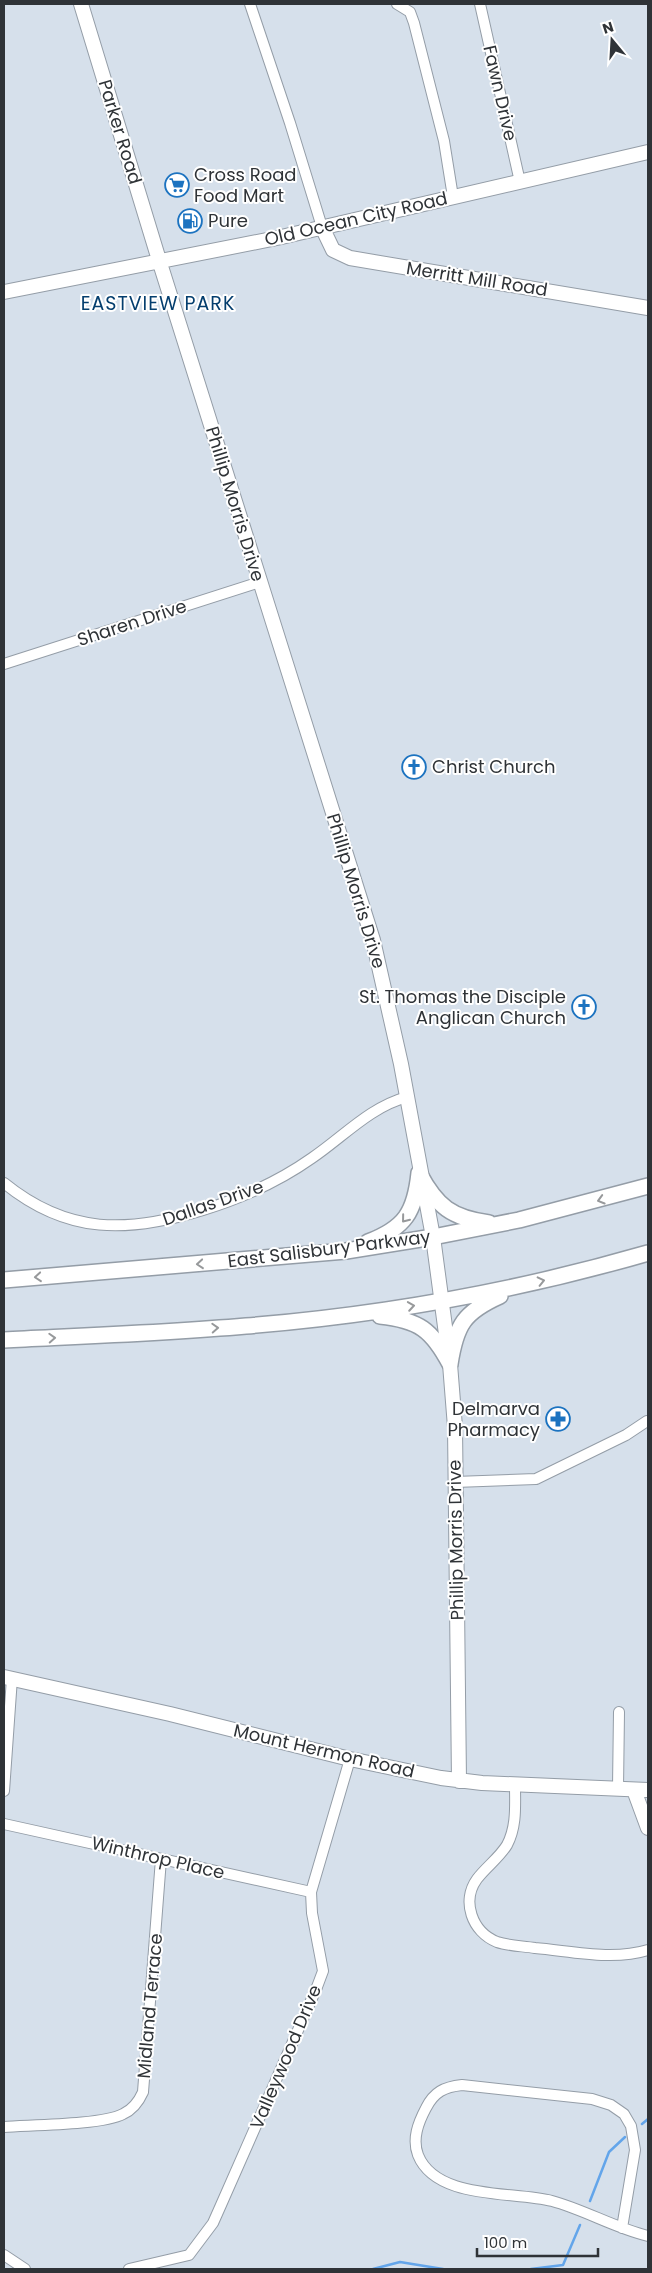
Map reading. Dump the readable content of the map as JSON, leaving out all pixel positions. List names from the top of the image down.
{
  "streets": {
    "main road": ["East Salisbury Parkway"],
    "street": [
      "Fawn Drive",
      "Parker Road",
      "Old Ocean City Road",
      "Merritt Mill Road",
      "Phillip Morris Drive",
      "Sharen Drive",
      "Dallas Drive",
      "Mount Hermon Road",
      "Winthrop Place",
      "Midland Terrace",
      "Valleywood Drive"
    ]
  },
  "crossings": [
    ["Fawn Drive", "Old Ocean City Road"],
    ["Parker Road", "Old Ocean City Road"],
    ["Parker Road", "Phillip Morris Drive"],
    ["Old Ocean City Road", "Merritt Mill Road"],
    ["Old Ocean City Road", "Phillip Morris Drive"],
    ["Phillip Morris Drive", "Sharen Drive"],
    ["Phillip Morris Drive", "Dallas Drive"],
    ["Phillip Morris Drive", "East Salisbury Parkway"],
    ["Phillip Morris Drive", "Mount Hermon Road"],
    ["Mount Hermon Road", "Valleywood Drive"],
    ["Winthrop Place", "Midland Terrace"],
    ["Winthrop Place", "Valleywood Drive"]
  ],
  "districts": ["EASTVIEW PARK"],
  "places": {
    "supermarket": ["Cross Road Food Mart"],
    "fuel station": ["Pure"],
    "church": ["Christ Church", "St. Thomas the Disciple Anglican Church"],
    "pharmacy": ["Delmarva Pharmacy"]
  },
  "scale_bar": "100 m",
  "north": "top"
}
